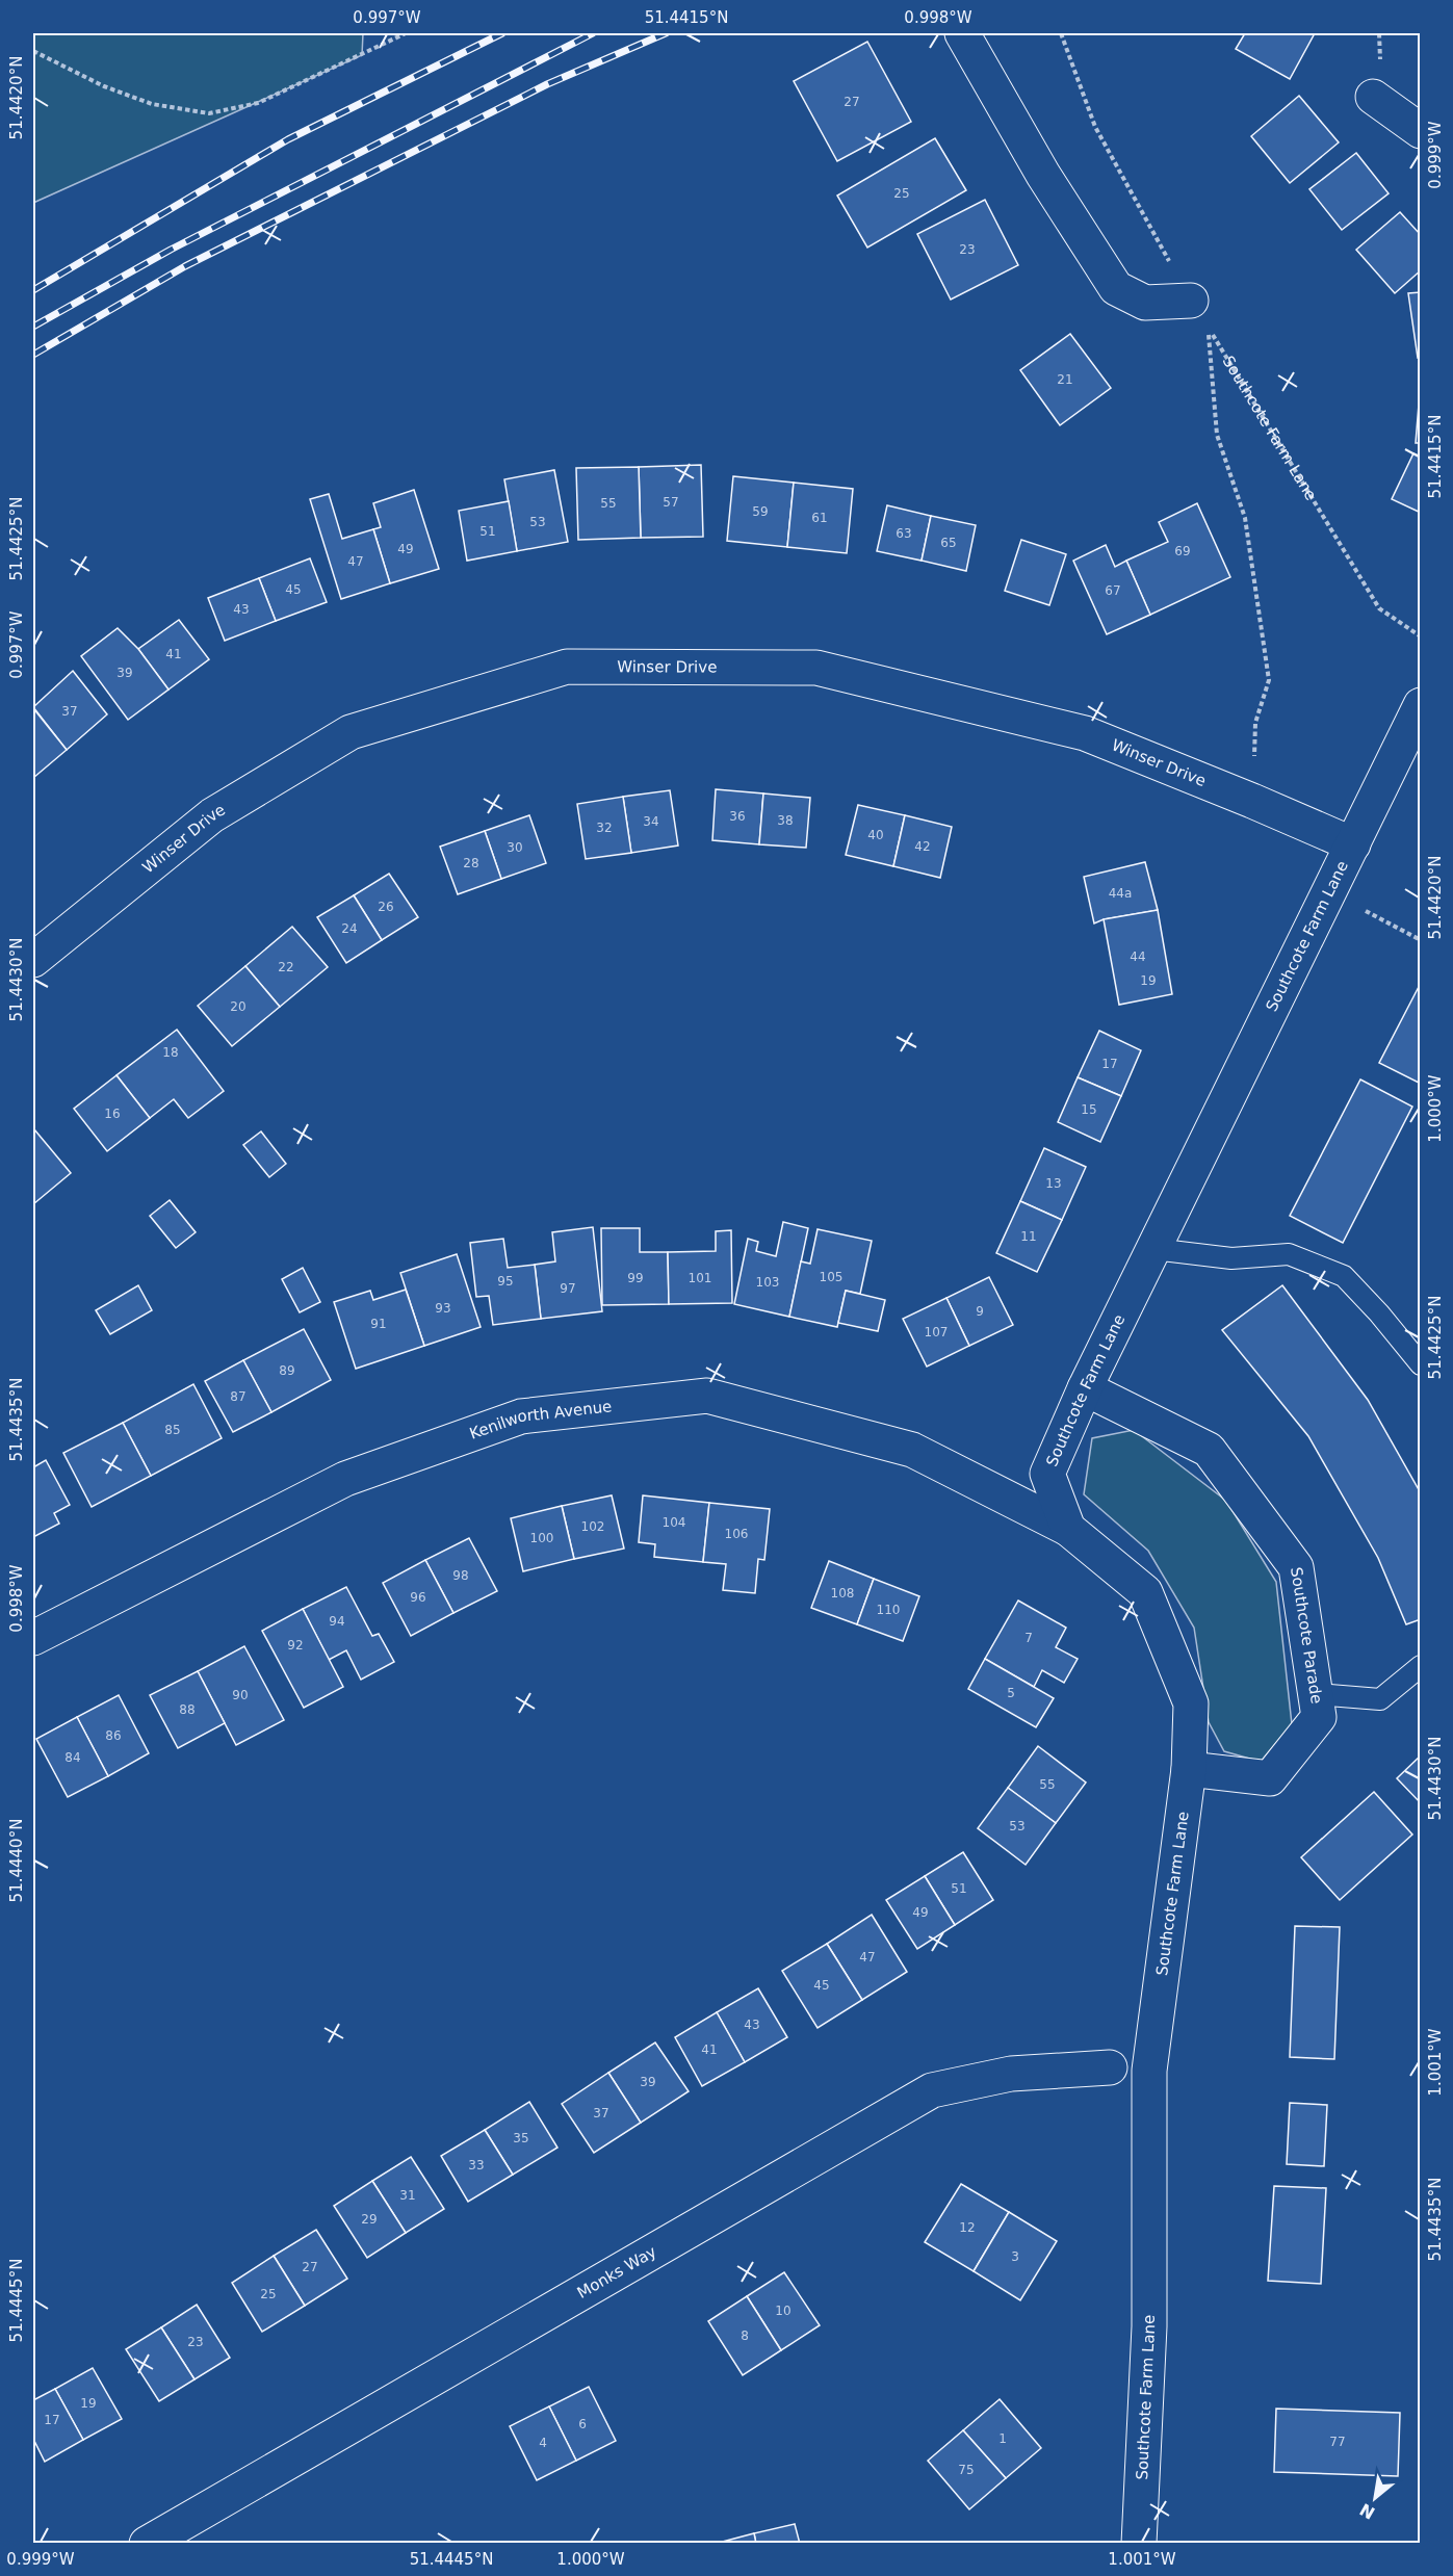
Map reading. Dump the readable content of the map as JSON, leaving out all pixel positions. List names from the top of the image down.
{
  "streets": {
    "street": [
      "Southcote Farm Lane",
      "Winser Drive",
      "Kenilworth Avenue",
      "Southcote Parade",
      "Monks Way"
    ]
  },
  "crossings": [
    ["Southcote Farm Lane", "Winser Drive"],
    ["Southcote Farm Lane", "Kenilworth Avenue"],
    ["Southcote Farm Lane", "Southcote Parade"]
  ],
  "house_numbers": [
    "27",
    "25",
    "23",
    "21",
    "57",
    "55",
    "59",
    "61",
    "53",
    "51",
    "63",
    "65",
    "49",
    "69",
    "47",
    "45",
    "67",
    "43",
    "41",
    "39",
    "37",
    "36",
    "38",
    "34",
    "32",
    "40",
    "42",
    "30",
    "28",
    "44a",
    "26",
    "24",
    "44",
    "22",
    "19",
    "20",
    "18",
    "17",
    "15",
    "16",
    "13",
    "11",
    "105",
    "99",
    "101",
    "95",
    "103",
    "97",
    "93",
    "9",
    "91",
    "107",
    "89",
    "87",
    "85",
    "104",
    "102",
    "106",
    "100",
    "98",
    "108",
    "96",
    "110",
    "94",
    "7",
    "92",
    "5",
    "90",
    "88",
    "86",
    "84",
    "55",
    "53",
    "51",
    "49",
    "47",
    "45",
    "43",
    "41",
    "39",
    "37",
    "35",
    "33",
    "31",
    "29",
    "12",
    "3",
    "27",
    "25",
    "10",
    "8",
    "23",
    "19",
    "17",
    "6",
    "1",
    "77",
    "4",
    "75"
  ],
  "north": "bottom left",
  "coordinates": [
    "0.997°W",
    "51.4415°N",
    "0.998°W",
    "51.4420°N",
    "0.999°W",
    "51.4425°N",
    "51.4430°N",
    "1.000°W",
    "51.4435°N",
    "51.4440°N",
    "1.001°W",
    "51.4445°N"
  ]
}
